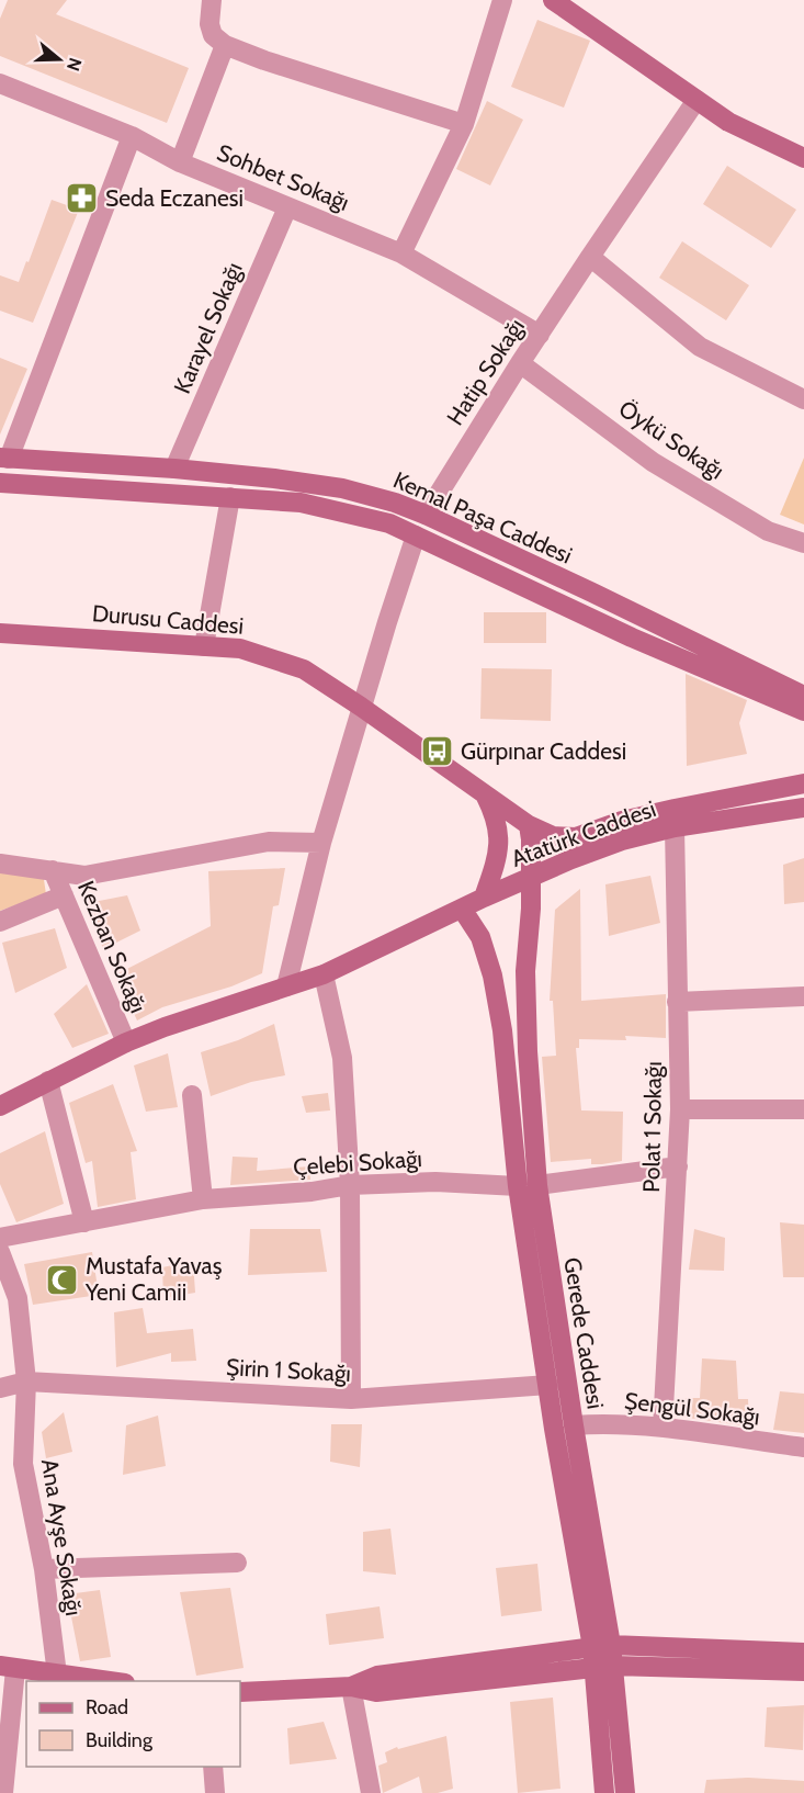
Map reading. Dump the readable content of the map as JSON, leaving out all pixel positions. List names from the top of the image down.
{
  "streets": {
    "street": [
      "Sohbet Sokağı",
      "Karayel Sokağı",
      "Hatip Sokağı",
      "Öykü Sokağı",
      "Kemal Paşa Caddesi",
      "Durusu Caddesi",
      "Atatürk Caddesi",
      "Kezban Sokağı",
      "Polat 1 Sokağı",
      "Çelebi Sokağı",
      "Gerede Caddesi",
      "Şirin 1 Sokağı",
      "Şengül Sokağı",
      "Ana Ayşe Sokağı"
    ]
  },
  "crossings": [
    ["Sohbet Sokağı", "Karayel Sokağı"],
    ["Sohbet Sokağı", "Hatip Sokağı"],
    ["Karayel Sokağı", "Kemal Paşa Caddesi"],
    ["Hatip Sokağı", "Öykü Sokağı"],
    ["Hatip Sokağı", "Kemal Paşa Caddesi"],
    ["Durusu Caddesi", "Atatürk Caddesi"],
    ["Atatürk Caddesi", "Polat 1 Sokağı"],
    ["Atatürk Caddesi", "Gerede Caddesi"],
    ["Polat 1 Sokağı", "Çelebi Sokağı"],
    ["Polat 1 Sokağı", "Şengül Sokağı"],
    ["Çelebi Sokağı", "Gerede Caddesi"],
    ["Gerede Caddesi", "Şirin 1 Sokağı"],
    ["Gerede Caddesi", "Şengül Sokağı"],
    ["Şirin 1 Sokağı", "Ana Ayşe Sokağı"]
  ],
  "places": {
    "pharmacy": ["Seda Eczanesi"],
    "bus stop": ["Gürpınar Caddesi"],
    "mosque": ["Mustafa Yavaş Yeni Camii"]
  },
  "legend": ["Road", "Building"],
  "north": "right"
}
